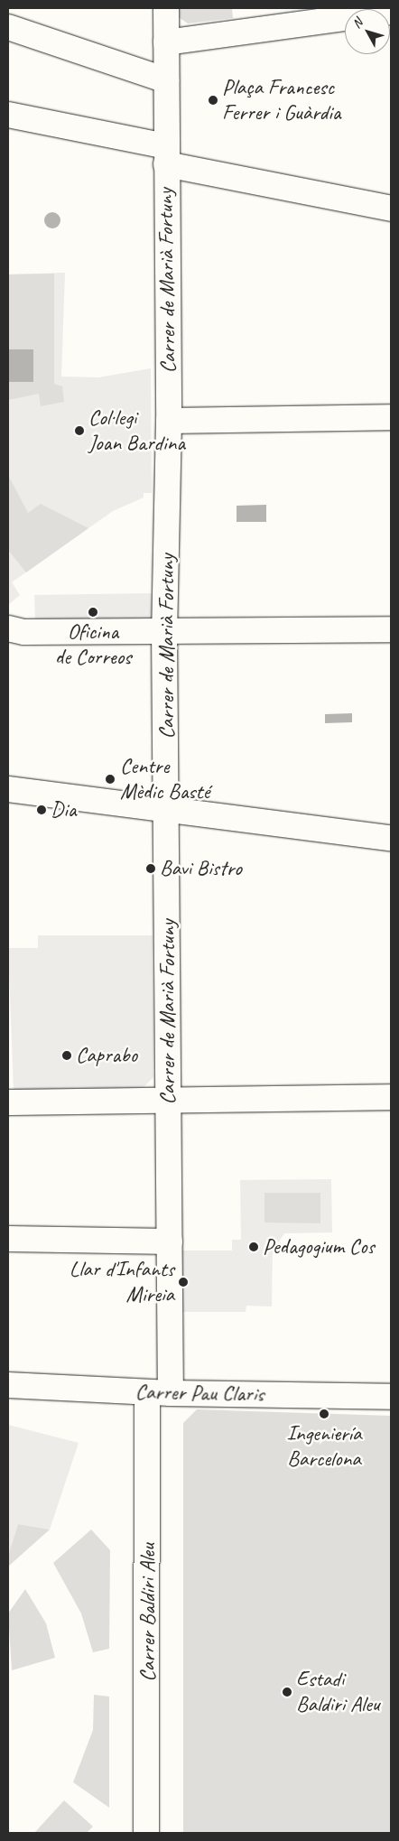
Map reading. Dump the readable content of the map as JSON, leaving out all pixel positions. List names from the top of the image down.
{
  "streets": {
    "street": ["Carrer de Marià Fortuny", "Carrer Pau Claris", "Carrer Baldiri Aleu"]
  },
  "crossings": [
    ["Carrer de Marià Fortuny", "Carrer Pau Claris"],
    ["Carrer de Marià Fortuny", "Carrer Baldiri Aleu"],
    ["Carrer Pau Claris", "Carrer Baldiri Aleu"]
  ],
  "places": [
    "Plaça Francesc Ferrer i Guàrdia",
    "Col·legi Joan Bardina",
    "Oficina de Correos",
    "Centre Mèdic Basté",
    "Dia",
    "Bavi Bistro",
    "Caprabo",
    "Pedagogium Cos",
    "Llar d'Infants Mireia",
    "Ingeniería Barcelona",
    "Estadi Baldiri Aleu"
  ],
  "north": "top left"
}
